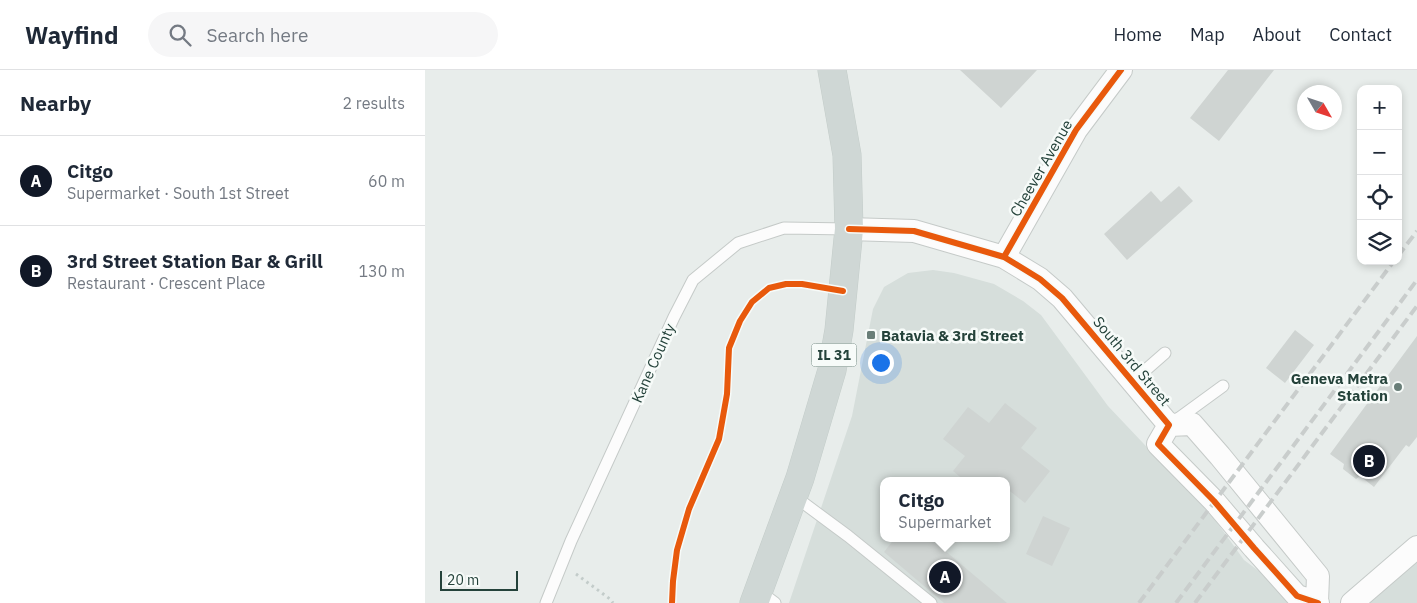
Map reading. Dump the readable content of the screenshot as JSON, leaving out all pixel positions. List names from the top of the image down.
{
  "streets": {
    "main road": ["IL 31"],
    "street": ["Cheever Avenue", "South 3rd Street"],
    "lane": ["Kane County"]
  },
  "crossings": [
    ["Cheever Avenue", "South 3rd Street"],
    ["IL 31", "South 3rd Street"],
    ["IL 31", "Kane County"],
    ["South 3rd Street", "Kane County"]
  ],
  "places": {
    "transit": ["Batavia & 3rd Street"],
    "other": ["Geneva Metra Station"]
  },
  "scale_bar": "20 m",
  "north": "bottom right",
  "page": {
    "header": "Wayfind",
    "search": "Search here",
    "nav": [
      "Home",
      "Map",
      "About",
      "Contact"
    ],
    "heading": ["Nearby", "2 results"],
    "map_buttons": ["+", "−"],
    "list": [
      {
        "mark": "A",
        "name": "Citgo",
        "note": "Supermarket · South 1st Street",
        "value": "60 m"
      },
      {
        "mark": "B",
        "name": "3rd Street Station Bar & Grill",
        "note": "Restaurant · Crescent Place",
        "value": "130 m"
      }
    ],
    "pins": ["B", "A"],
    "popup": ["Citgo", "Supermarket"],
    "scale": "20 m"
  }
}
